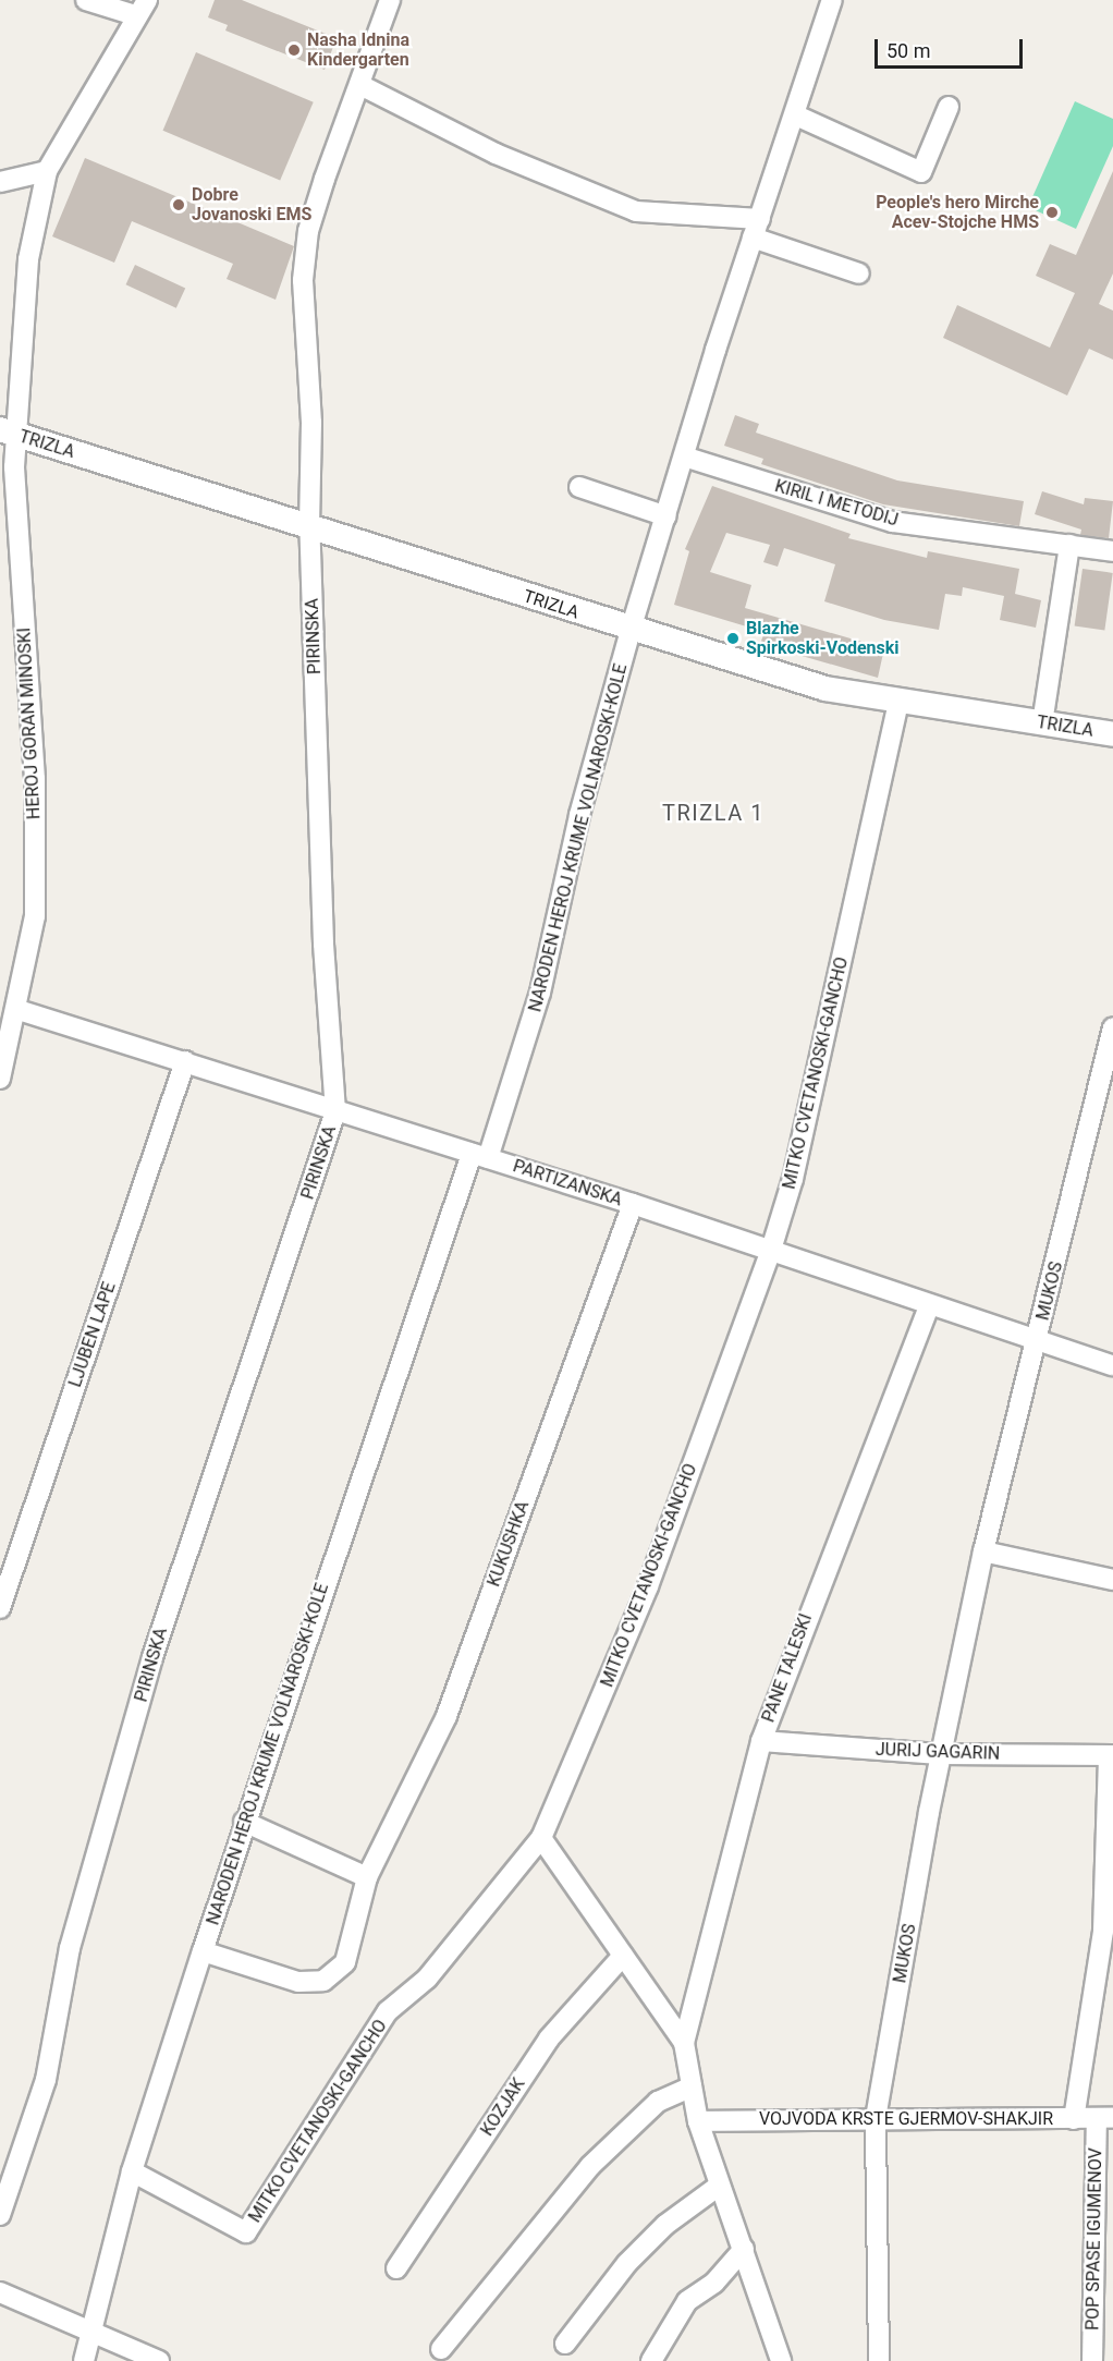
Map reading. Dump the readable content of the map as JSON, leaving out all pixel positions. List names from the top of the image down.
{
  "streets": {
    "street": [
      "TRIZLA",
      "KIRIL I METODIJ",
      "PIRINSKA",
      "HEROJ GORAN MINOSKI",
      "NARODEN HEROJ KRUME VOLNAROSKI-KOLE",
      "MITKO CVETANOSKI-GANCHO",
      "PARTIZANSKA",
      "MUKOS",
      "LJUBEN LAPE",
      "KUKUSHKA",
      "PANE TALESKI",
      "JURIJ GAGARIN",
      "KOZJAK",
      "VOJVODA KRSTE GJERMOV-SHAKJIR",
      "POP SPASE IGUMENOV"
    ]
  },
  "crossings": [
    ["TRIZLA", "PIRINSKA"],
    ["TRIZLA", "HEROJ GORAN MINOSKI"],
    ["TRIZLA", "NARODEN HEROJ KRUME VOLNAROSKI-KOLE"],
    ["TRIZLA", "MITKO CVETANOSKI-GANCHO"],
    ["KIRIL I METODIJ", "NARODEN HEROJ KRUME VOLNAROSKI-KOLE"],
    ["PIRINSKA", "PARTIZANSKA"],
    ["HEROJ GORAN MINOSKI", "PARTIZANSKA"],
    ["NARODEN HEROJ KRUME VOLNAROSKI-KOLE", "MITKO CVETANOSKI-GANCHO"],
    ["NARODEN HEROJ KRUME VOLNAROSKI-KOLE", "PARTIZANSKA"],
    ["NARODEN HEROJ KRUME VOLNAROSKI-KOLE", "KUKUSHKA"],
    ["MITKO CVETANOSKI-GANCHO", "PARTIZANSKA"],
    ["PARTIZANSKA", "MUKOS"],
    ["PARTIZANSKA", "LJUBEN LAPE"],
    ["PARTIZANSKA", "KUKUSHKA"],
    ["PARTIZANSKA", "PANE TALESKI"],
    ["MUKOS", "JURIJ GAGARIN"],
    ["MUKOS", "VOJVODA KRSTE GJERMOV-SHAKJIR"],
    ["PANE TALESKI", "JURIJ GAGARIN"],
    ["VOJVODA KRSTE GJERMOV-SHAKJIR", "POP SPASE IGUMENOV"]
  ],
  "districts": ["TRIZLA 1"],
  "places": [
    "Nasha Idnina Kindergarten",
    "Dobre Jovanoski EMS",
    "People's hero Mirche Acev-Stojche HMS",
    "Blazhe Spirkoski-Vodenski"
  ],
  "scale_bar": "50 m"
}
